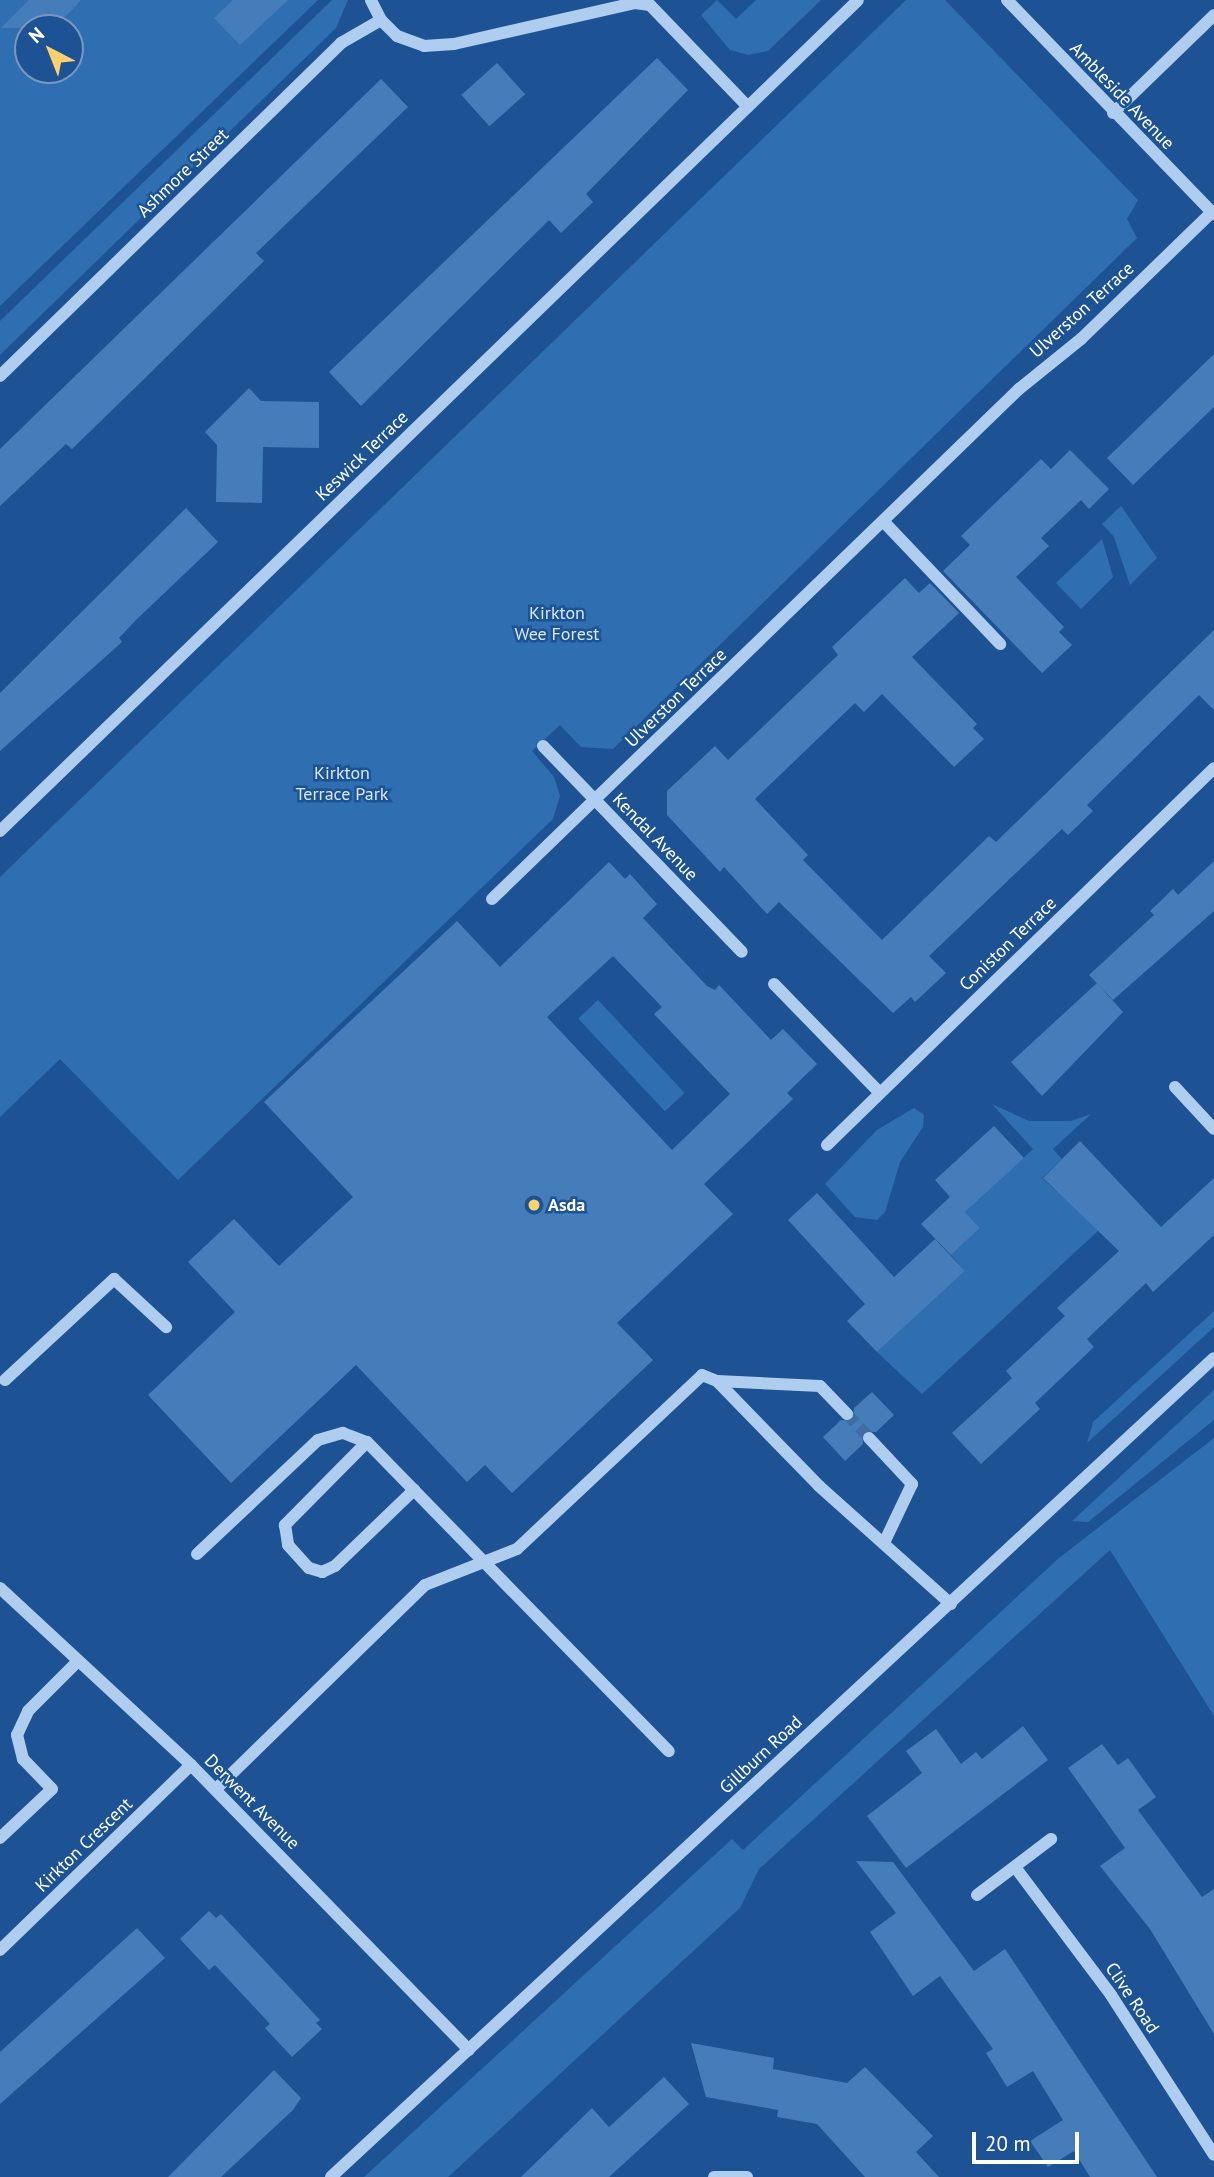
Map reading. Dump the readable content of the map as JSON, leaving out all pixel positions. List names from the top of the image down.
{
  "streets": {
    "street": [
      "Ambleside Avenue",
      "Ashmore Street",
      "Ulverston Terrace",
      "Keswick Terrace",
      "Kendal Avenue",
      "Coniston Terrace",
      "Gillburn Road",
      "Derwent Avenue",
      "Kirkton Crescent",
      "Clive Road"
    ]
  },
  "crossings": [
    ["Ambleside Avenue", "Ulverston Terrace"],
    ["Ulverston Terrace", "Kendal Avenue"],
    ["Gillburn Road", "Derwent Avenue"],
    ["Derwent Avenue", "Kirkton Crescent"]
  ],
  "parks": ["Kirkton Wee Forest", "Kirkton Terrace Park"],
  "places": ["Asda"],
  "scale_bar": "20 m",
  "north": "top left"
}
